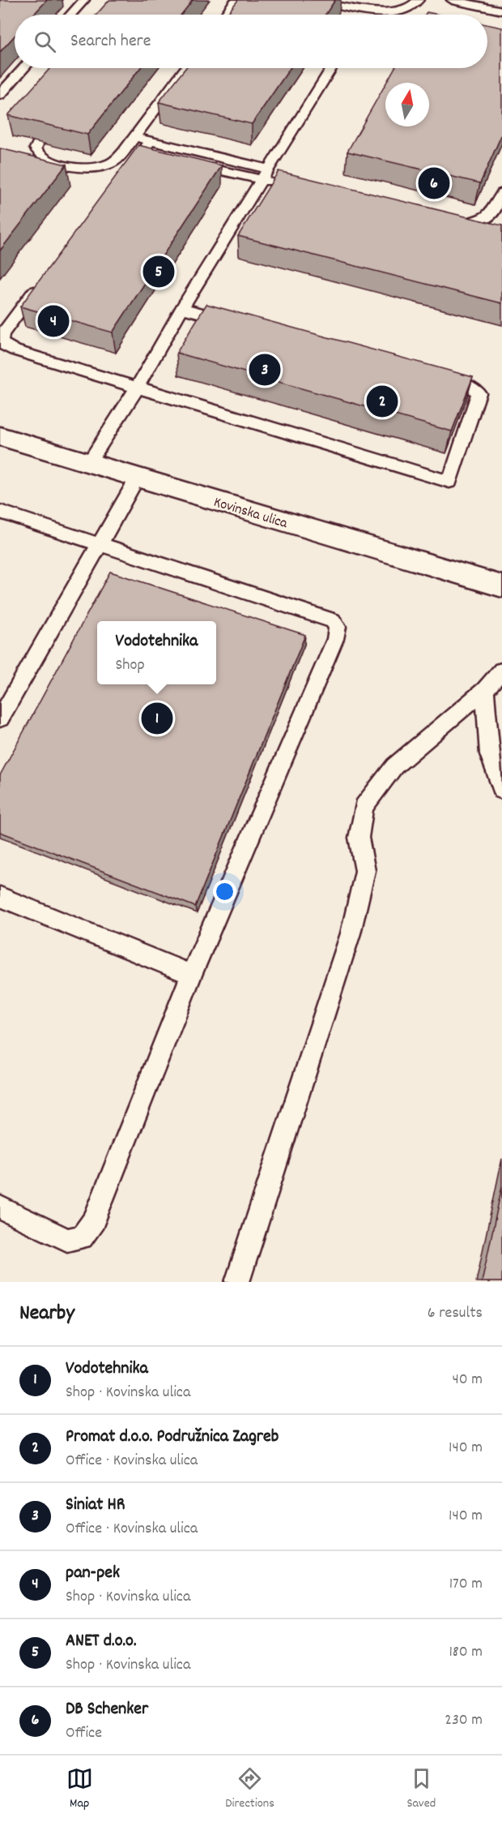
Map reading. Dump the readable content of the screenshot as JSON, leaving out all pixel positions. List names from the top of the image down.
{
  "streets": {
    "street": ["Kovinska ulica"]
  },
  "north": "top",
  "page": {
    "search": "Search here",
    "pins": [
      "6",
      "5",
      "4",
      "3",
      "2",
      "1"
    ],
    "popup": ["Vodotehnika", "Shop"],
    "heading": ["Nearby", "6 results"],
    "list": [
      {
        "mark": "1",
        "name": "Vodotehnika",
        "note": "Shop · Kovinska ulica",
        "value": "40 m"
      },
      {
        "mark": "2",
        "name": "Promat d.o.o. Podružnica Zagreb",
        "note": "Office · Kovinska ulica",
        "value": "140 m"
      },
      {
        "mark": "3",
        "name": "Siniat HR",
        "note": "Office · Kovinska ulica",
        "value": "140 m"
      },
      {
        "mark": "4",
        "name": "pan-pek",
        "note": "Shop · Kovinska ulica",
        "value": "170 m"
      },
      {
        "mark": "5",
        "name": "ANET d.o.o.",
        "note": "Shop · Kovinska ulica",
        "value": "180 m"
      },
      {
        "mark": "6",
        "name": "DB Schenker",
        "note": "Office",
        "value": "230 m"
      }
    ],
    "nav": ["Map", "Directions", "Saved"]
  }
}
